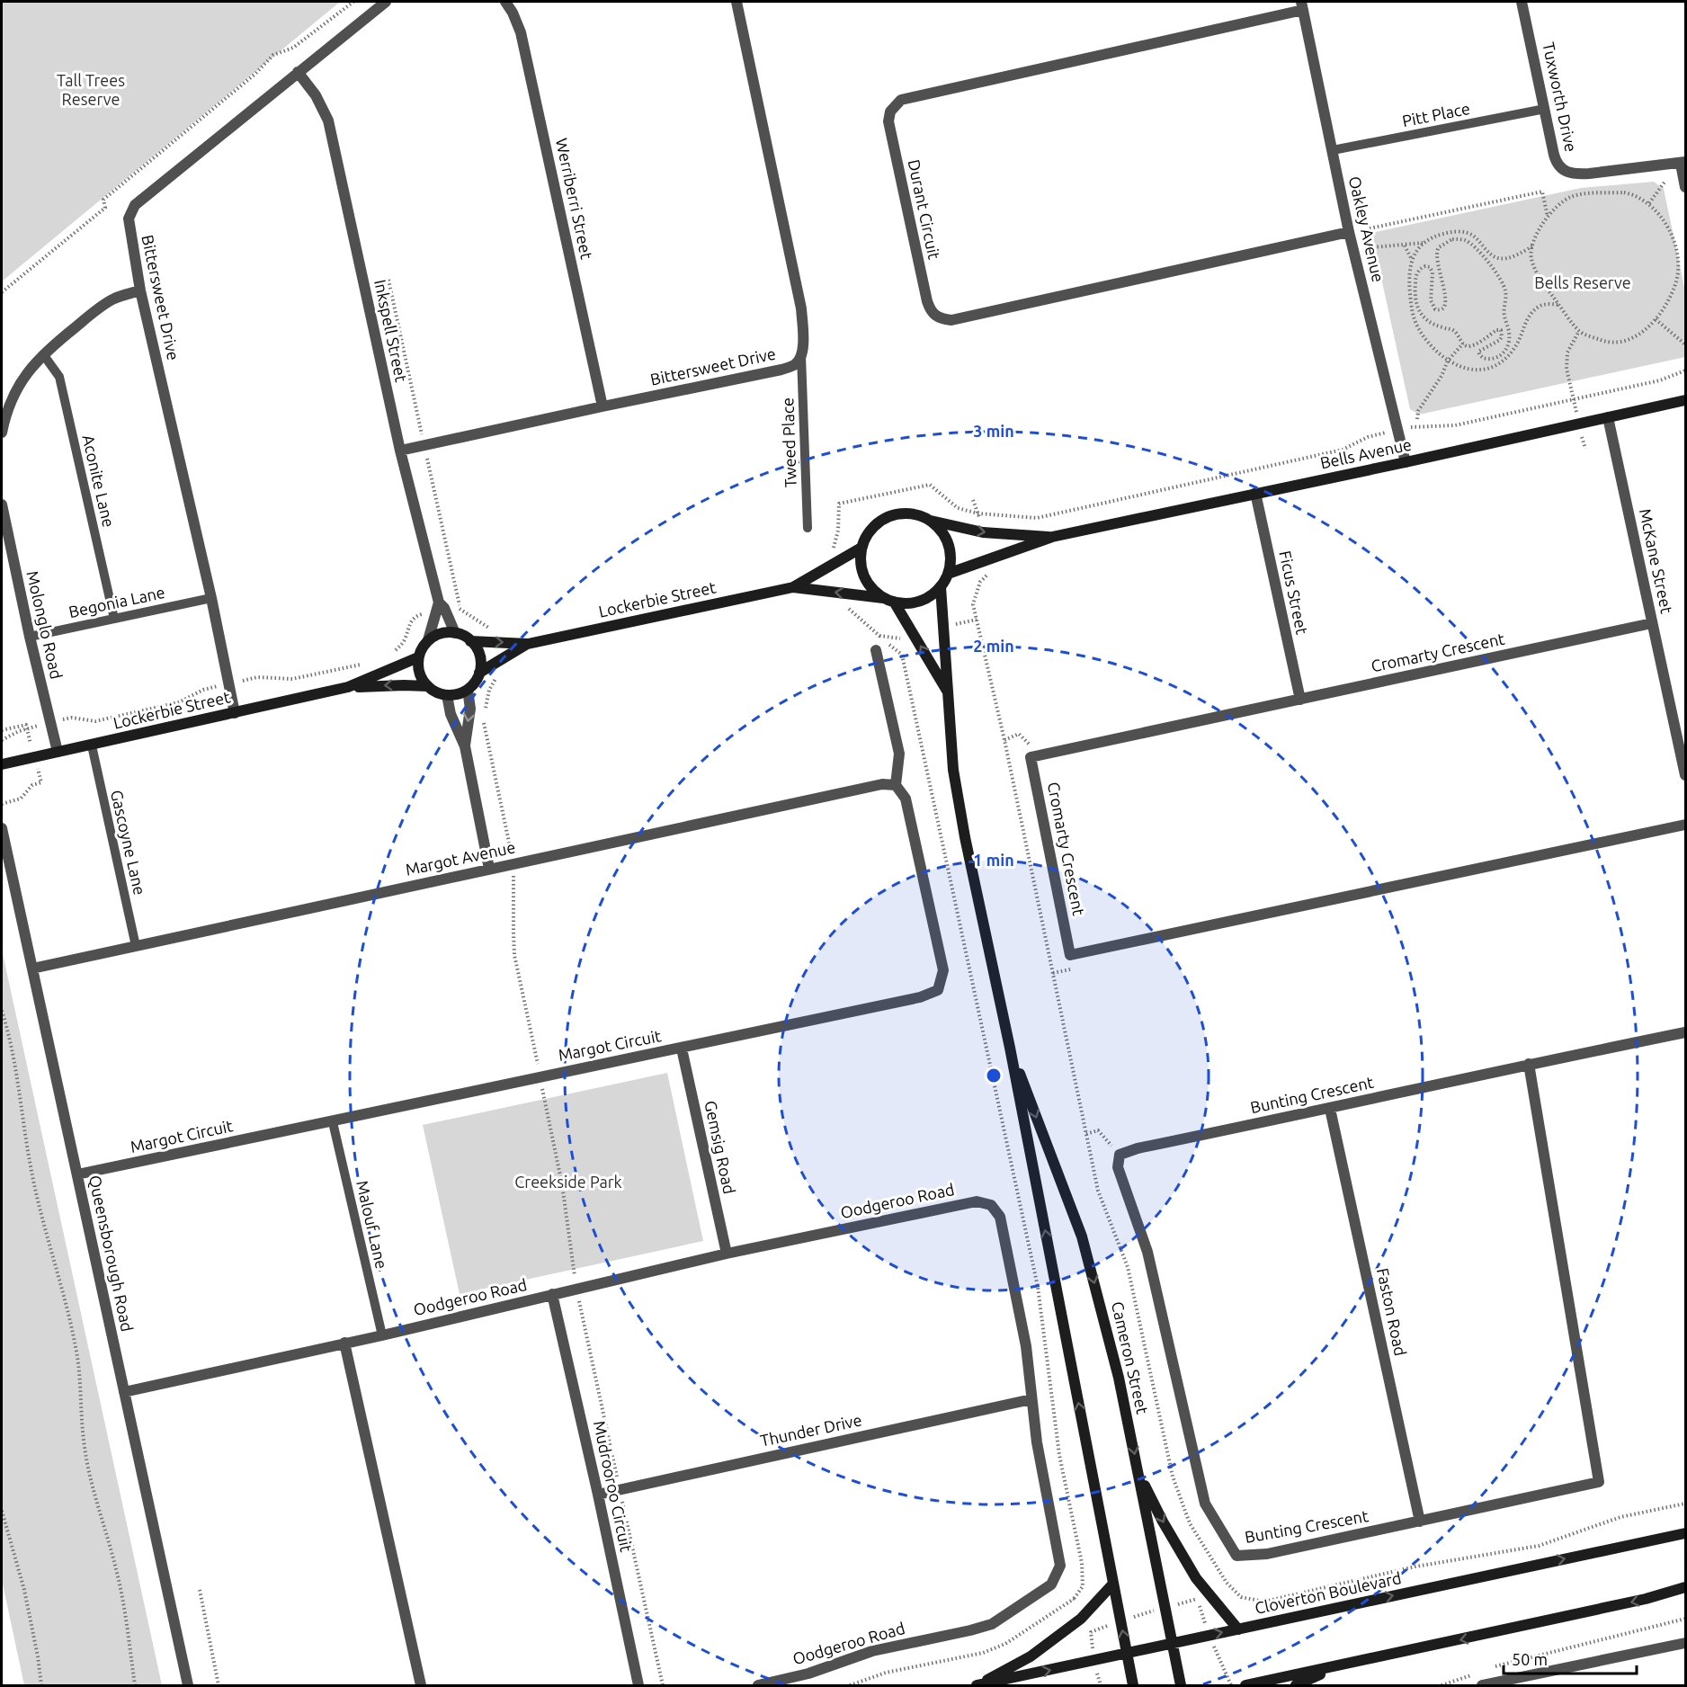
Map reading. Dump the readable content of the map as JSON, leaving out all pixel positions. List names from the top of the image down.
{
  "streets": {
    "street": [
      "Tuxworth Drive",
      "Werriberri Street",
      "Durant Circuit",
      "Oakley Avenue",
      "Bittersweet Drive",
      "Inkspell Street",
      "Bells Avenue",
      "McKane Street",
      "Ficus Street",
      "Lockerbie Street",
      "Molonglo Road",
      "Cromarty Crescent",
      "Margot Avenue",
      "Margot Circuit",
      "Bunting Crescent",
      "Gemsig Road",
      "Oodgeroo Road",
      "Queensborough Road",
      "Faston Road",
      "Cameron Street",
      "Thunder Drive",
      "Mudrooroo Circuit",
      "Cloverton Boulevard"
    ],
    "lane": [
      "Pitt Place",
      "Tweed Place",
      "Aconite Lane",
      "Begonia Lane",
      "Gascoyne Lane",
      "Malouf Lane"
    ]
  },
  "crossings": [
    ["Tuxworth Drive", "Pitt Place"],
    ["Pitt Place", "Oakley Avenue"],
    ["Werriberri Street", "Bittersweet Drive"],
    ["Durant Circuit", "Oakley Avenue"],
    ["Oakley Avenue", "Bells Avenue"],
    ["Bittersweet Drive", "Inkspell Street"],
    ["Bittersweet Drive", "Tweed Place"],
    ["Bittersweet Drive", "Lockerbie Street"],
    ["Bittersweet Drive", "Begonia Lane"],
    ["Bells Avenue", "McKane Street"],
    ["Bells Avenue", "Ficus Street"],
    ["Aconite Lane", "Begonia Lane"],
    ["McKane Street", "Cromarty Crescent"],
    ["Ficus Street", "Cromarty Crescent"],
    ["Lockerbie Street", "Molonglo Road"],
    ["Lockerbie Street", "Gascoyne Lane"],
    ["Begonia Lane", "Molonglo Road"],
    ["Gascoyne Lane", "Margot Avenue"],
    ["Margot Avenue", "Margot Circuit"],
    ["Margot Avenue", "Queensborough Road"],
    ["Margot Circuit", "Gemsig Road"],
    ["Margot Circuit", "Malouf Lane"],
    ["Margot Circuit", "Queensborough Road"],
    ["Bunting Crescent", "Faston Road"],
    ["Gemsig Road", "Oodgeroo Road"],
    ["Oodgeroo Road", "Malouf Lane"],
    ["Oodgeroo Road", "Queensborough Road"],
    ["Oodgeroo Road", "Thunder Drive"],
    ["Oodgeroo Road", "Mudrooroo Circuit"],
    ["Cameron Street", "Cloverton Boulevard"],
    ["Thunder Drive", "Mudrooroo Circuit"]
  ],
  "parks": ["Tall Trees Reserve", "Bells Reserve", "Creekside Park"],
  "scale_bar": "50 m",
  "rings": ["3 min", "2 min", "1 min"]
}
